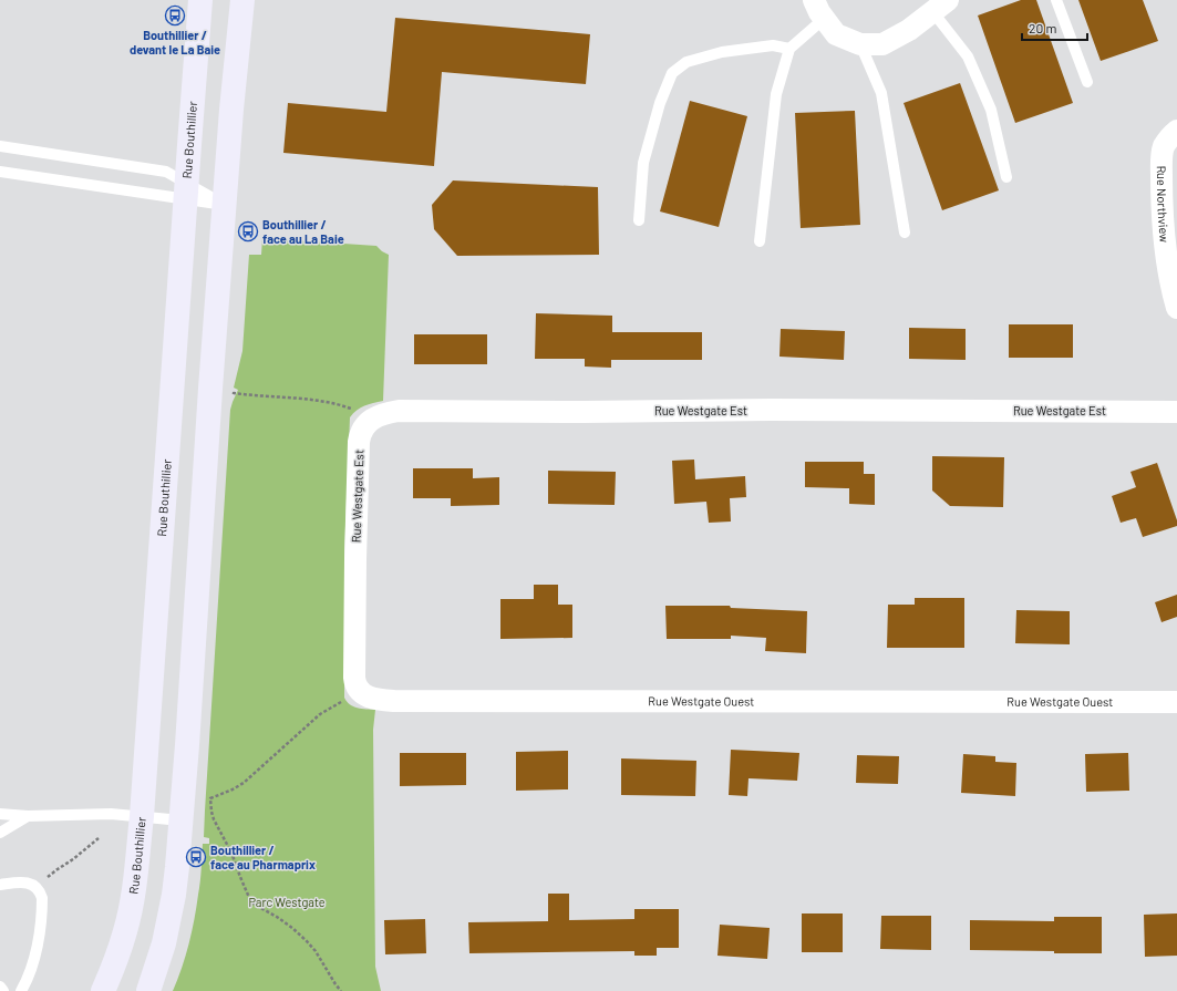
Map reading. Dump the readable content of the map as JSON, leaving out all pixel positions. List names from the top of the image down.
{
  "streets": {
    "street": [
      "Rue Bouthillier",
      "Rue Northview",
      "Rue Westgate Est",
      "Rue Westgate Ouest"
    ]
  },
  "crossings": [
    ["Rue Westgate Est", "Rue Westgate Ouest"]
  ],
  "parks": ["Parc Westgate"],
  "places": {
    "bus stop": ["Bouthillier / devant le La Baie", "Bouthillier / face au La Baie", "Bouthillier / face au Pharmaprix"]
  },
  "scale_bar": "20 m"
}
